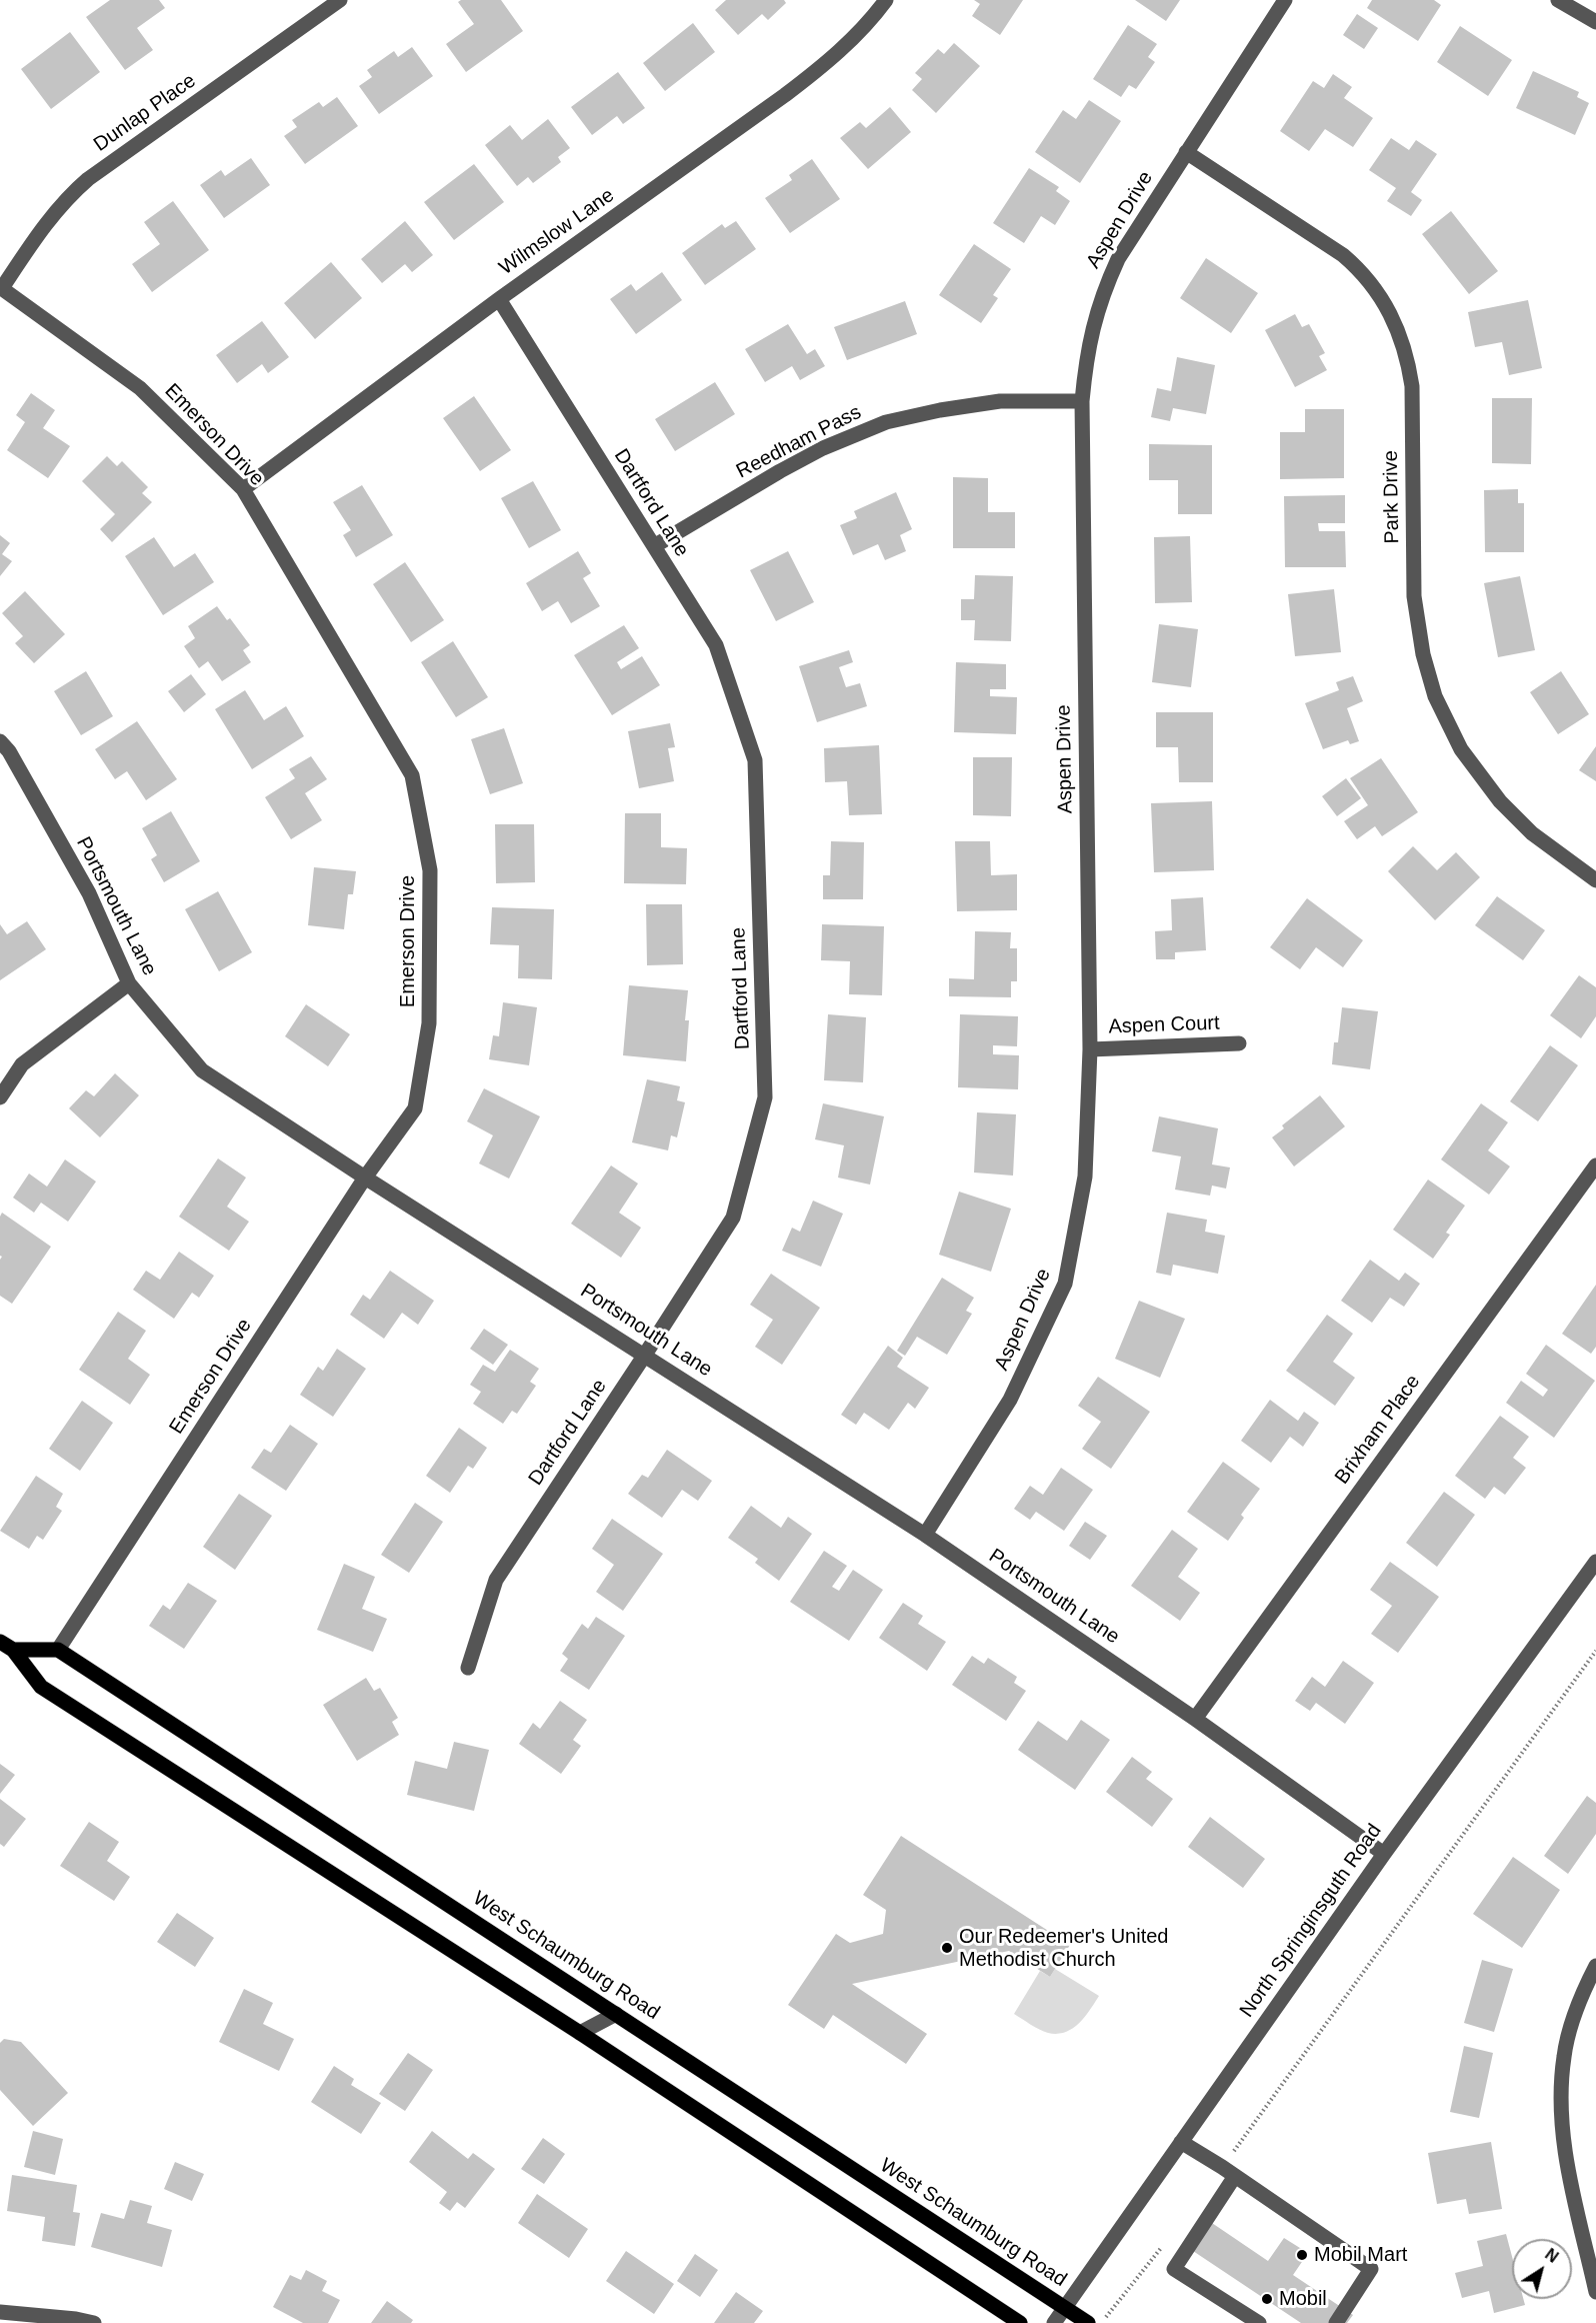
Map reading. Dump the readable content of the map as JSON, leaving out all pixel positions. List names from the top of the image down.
{
  "streets": {
    "main road": ["West Schaumburg Road"],
    "street": [
      "Dunlap Place",
      "Aspen Drive",
      "Wilmslow Lane",
      "Emerson Drive",
      "Reedham Pass",
      "Park Drive",
      "Dartford Lane",
      "Portsmouth Lane",
      "Aspen Court",
      "Brixham Place",
      "North Springinsguth Road"
    ]
  },
  "crossings": [
    ["Dunlap Place", "Emerson Drive"],
    ["Aspen Drive", "Reedham Pass"],
    ["Aspen Drive", "Park Drive"],
    ["Aspen Drive", "Portsmouth Lane"],
    ["Aspen Drive", "Aspen Court"],
    ["Wilmslow Lane", "Emerson Drive"],
    ["Wilmslow Lane", "Dartford Lane"],
    ["Emerson Drive", "Portsmouth Lane"],
    ["Emerson Drive", "West Schaumburg Road"],
    ["Reedham Pass", "Dartford Lane"],
    ["Dartford Lane", "Portsmouth Lane"],
    ["Portsmouth Lane", "Brixham Place"],
    ["Portsmouth Lane", "North Springinsguth Road"],
    ["North Springinsguth Road", "West Schaumburg Road"]
  ],
  "places": ["Our Redeemer's United Methodist Church", "Mobil Mart", "Mobil"],
  "north": "top right"
}
